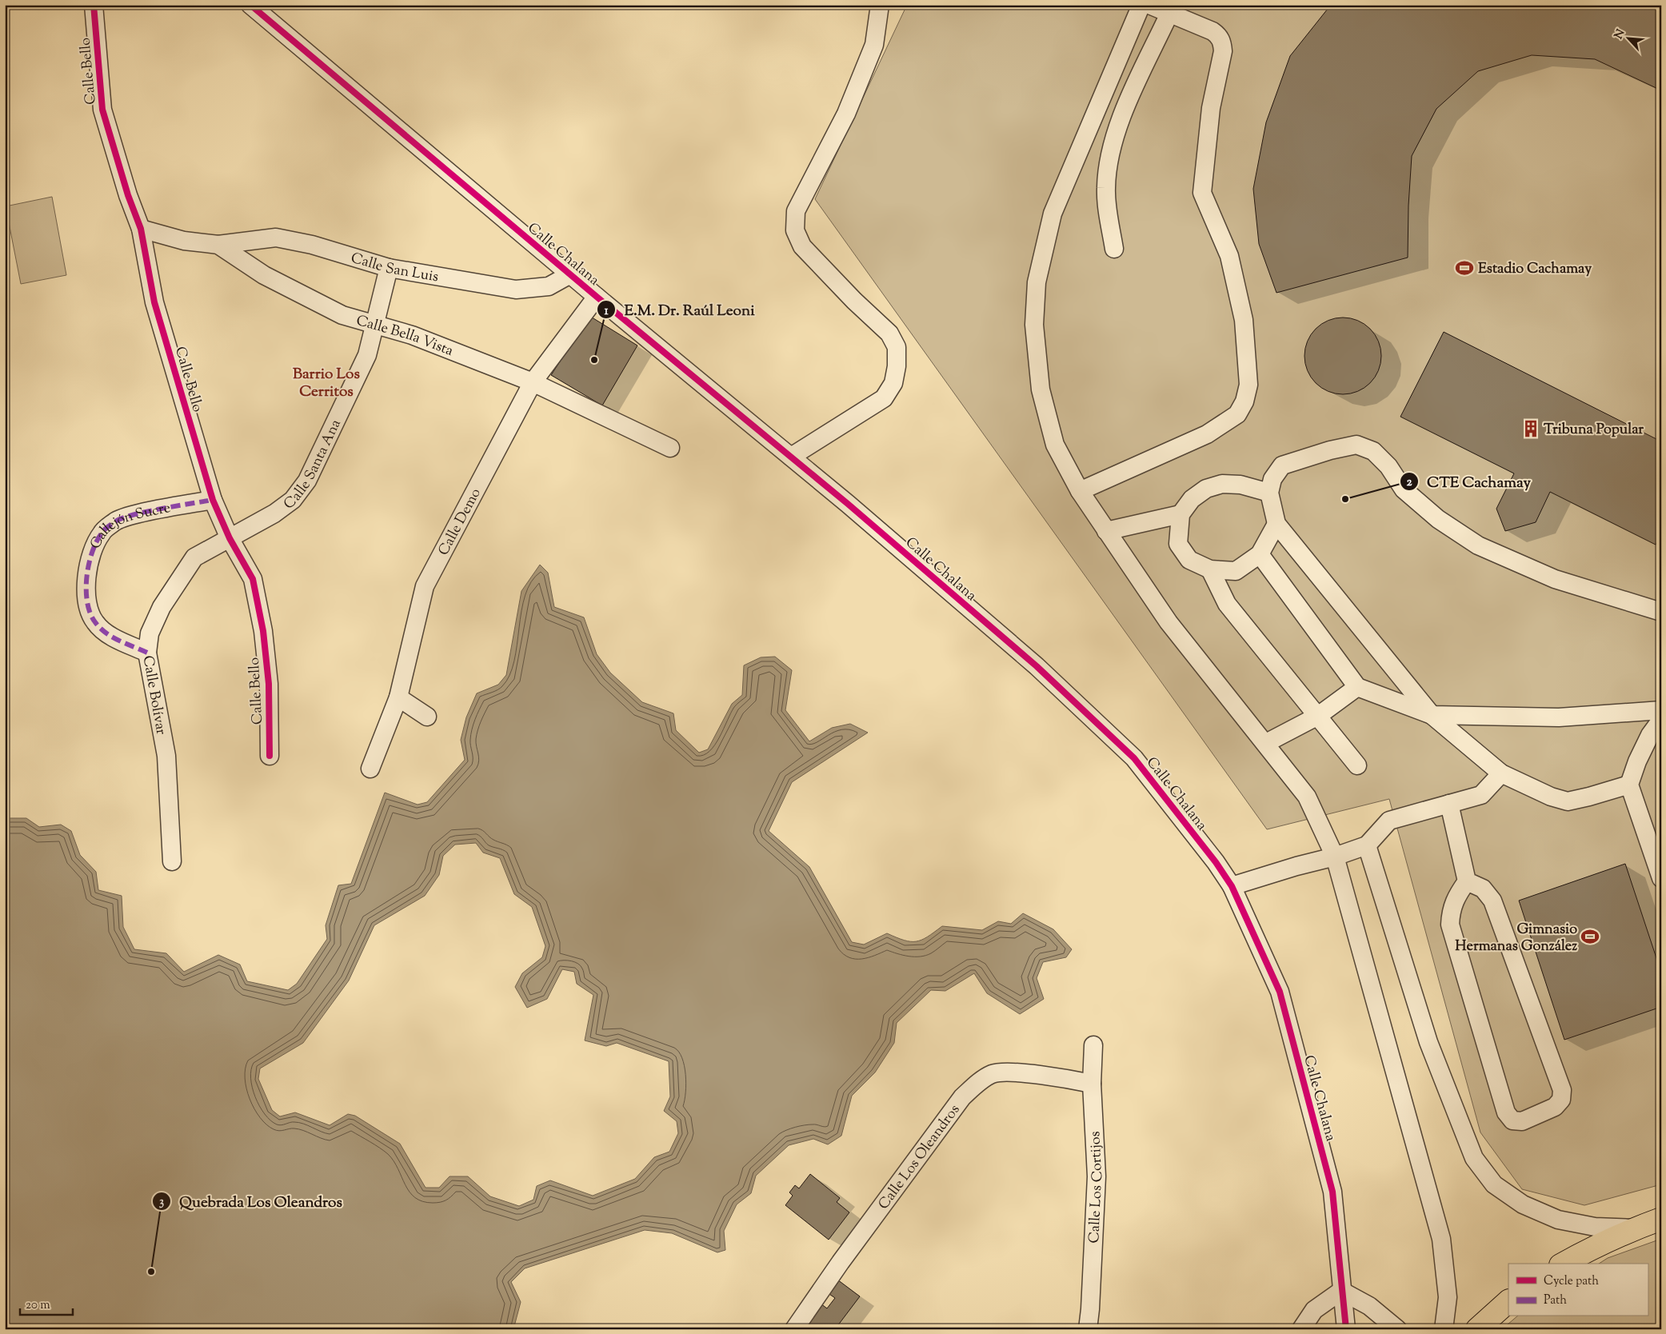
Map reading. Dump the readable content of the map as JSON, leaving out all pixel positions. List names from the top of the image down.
{
  "streets": {
    "street": [
      "Calle Bello",
      "Calle Chalana",
      "Calle San Luis",
      "Calle Bella Vista",
      "Calle Santa Ana",
      "Calle Demo",
      "Callejón Sucre",
      "Calle Bolívar",
      "Calle Los Oleandros",
      "Calle Los Cortijos"
    ]
  },
  "crossings": [
    ["Calle Bello", "Calle Bella Vista"],
    ["Calle Bello", "Calle Santa Ana"],
    ["Calle Bello", "Callejón Sucre"],
    ["Calle Bello", "Calle Bolívar"],
    ["Calle Chalana", "Calle San Luis"],
    ["Calle Chalana", "Calle Demo"],
    ["Calle San Luis", "Calle Bella Vista"],
    ["Calle San Luis", "Calle Santa Ana"],
    ["Calle Bella Vista", "Calle Santa Ana"],
    ["Calle Bella Vista", "Calle Demo"],
    ["Calle Santa Ana", "Calle Bolívar"],
    ["Callejón Sucre", "Calle Bolívar"],
    ["Calle Los Oleandros", "Calle Los Cortijos"]
  ],
  "districts": ["Barrio Los Cerritos"],
  "places": {
    "sports": ["Estadio Cachamay", "Gimnasio Hermanas González"],
    "other": ["E.M. Dr. Raúl Leoni", "CTE Cachamay", "Quebrada Los Oleandros"],
    "building": ["Tribuna Popular"]
  },
  "legend": ["Cycle path", "Path"],
  "scale_bar": "20 m",
  "north": "top left"
}
